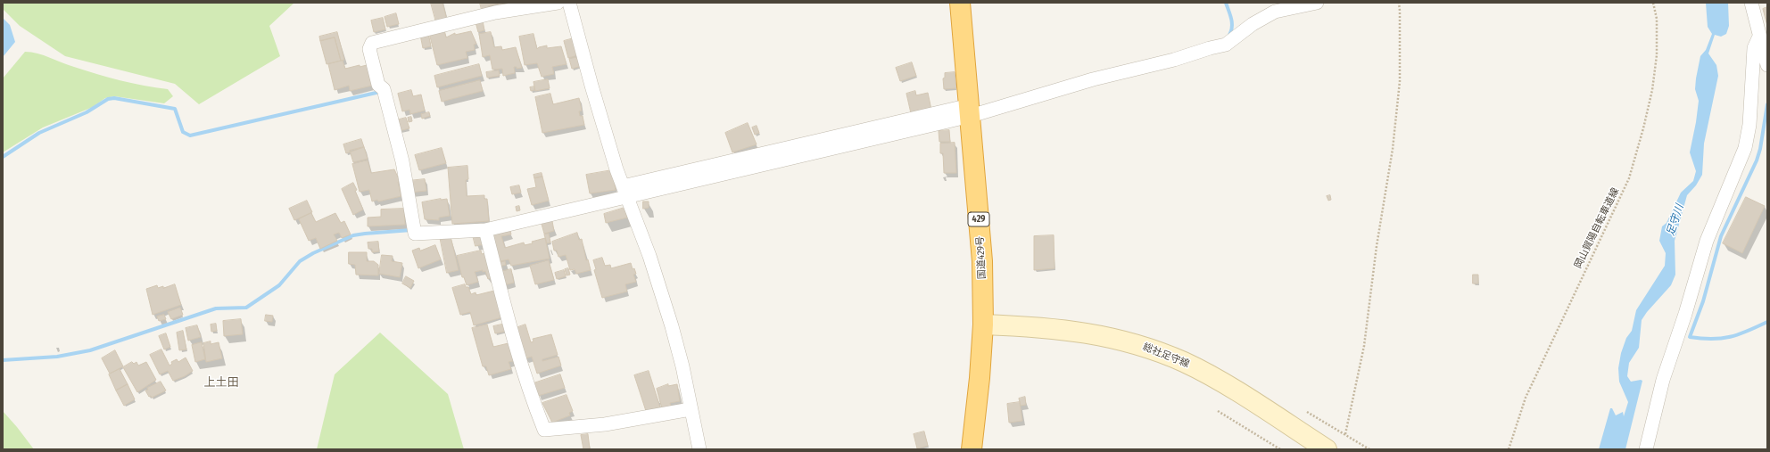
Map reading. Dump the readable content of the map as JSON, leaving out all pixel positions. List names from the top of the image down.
{
  "streets": {
    "highway": ["429", "国道429号"],
    "main road": ["総社足守線"],
    "path": ["岡山賀陽自転車道線"]
  },
  "crossings": [
    ["国道429号", "総社足守線"]
  ],
  "districts": ["上土田"],
  "water": ["足守川"]
}
